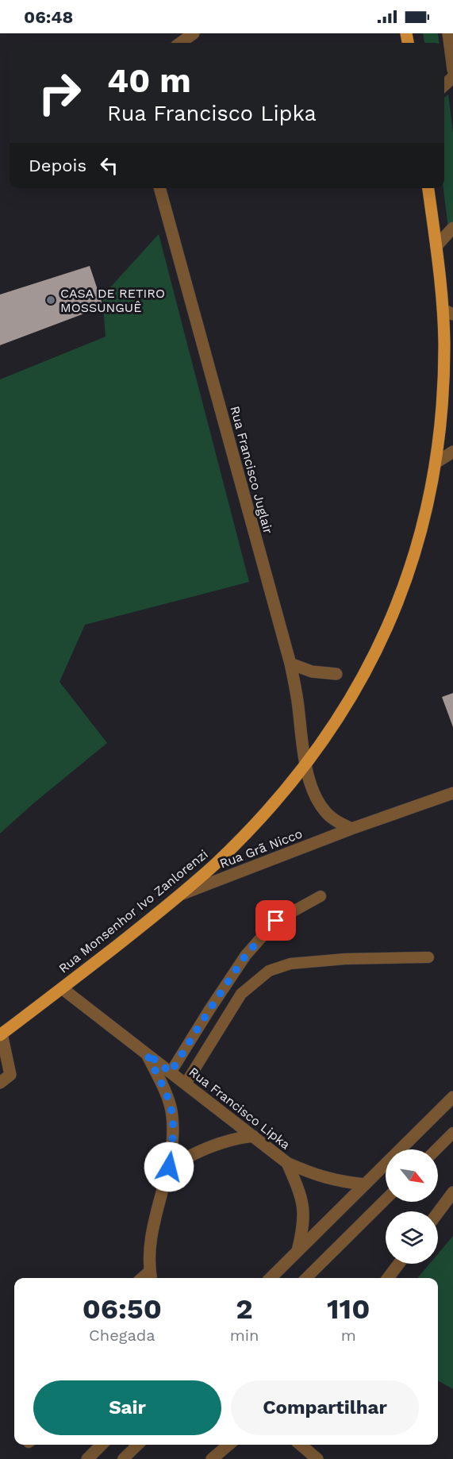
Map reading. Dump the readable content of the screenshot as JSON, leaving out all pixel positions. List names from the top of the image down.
{
  "streets": {
    "main road": ["Rua Monsenhor Ivo Zanlorenzi"],
    "street": ["Rua Francisco Juglair", "Rua Grã Nicco", "Rua Francisco Lipka"]
  },
  "crossings": [
    ["Rua Francisco Juglair", "Rua Monsenhor Ivo Zanlorenzi"],
    ["Rua Grã Nicco", "Rua Monsenhor Ivo Zanlorenzi"],
    ["Rua Monsenhor Ivo Zanlorenzi", "Rua Francisco Lipka"]
  ],
  "places": ["CASA DE RETIRO MOSSUNGUÊ"],
  "north": "bottom right",
  "page": {
    "status": "06:48",
    "turn": ["40 m", "Rua Francisco Lipka"],
    "then": "Depois",
    "eta": [
      "06:50",
      "Chegada",
      "2",
      "min",
      "110",
      "m"
    ],
    "buttons": ["Sair", "Compartilhar"]
  }
}
